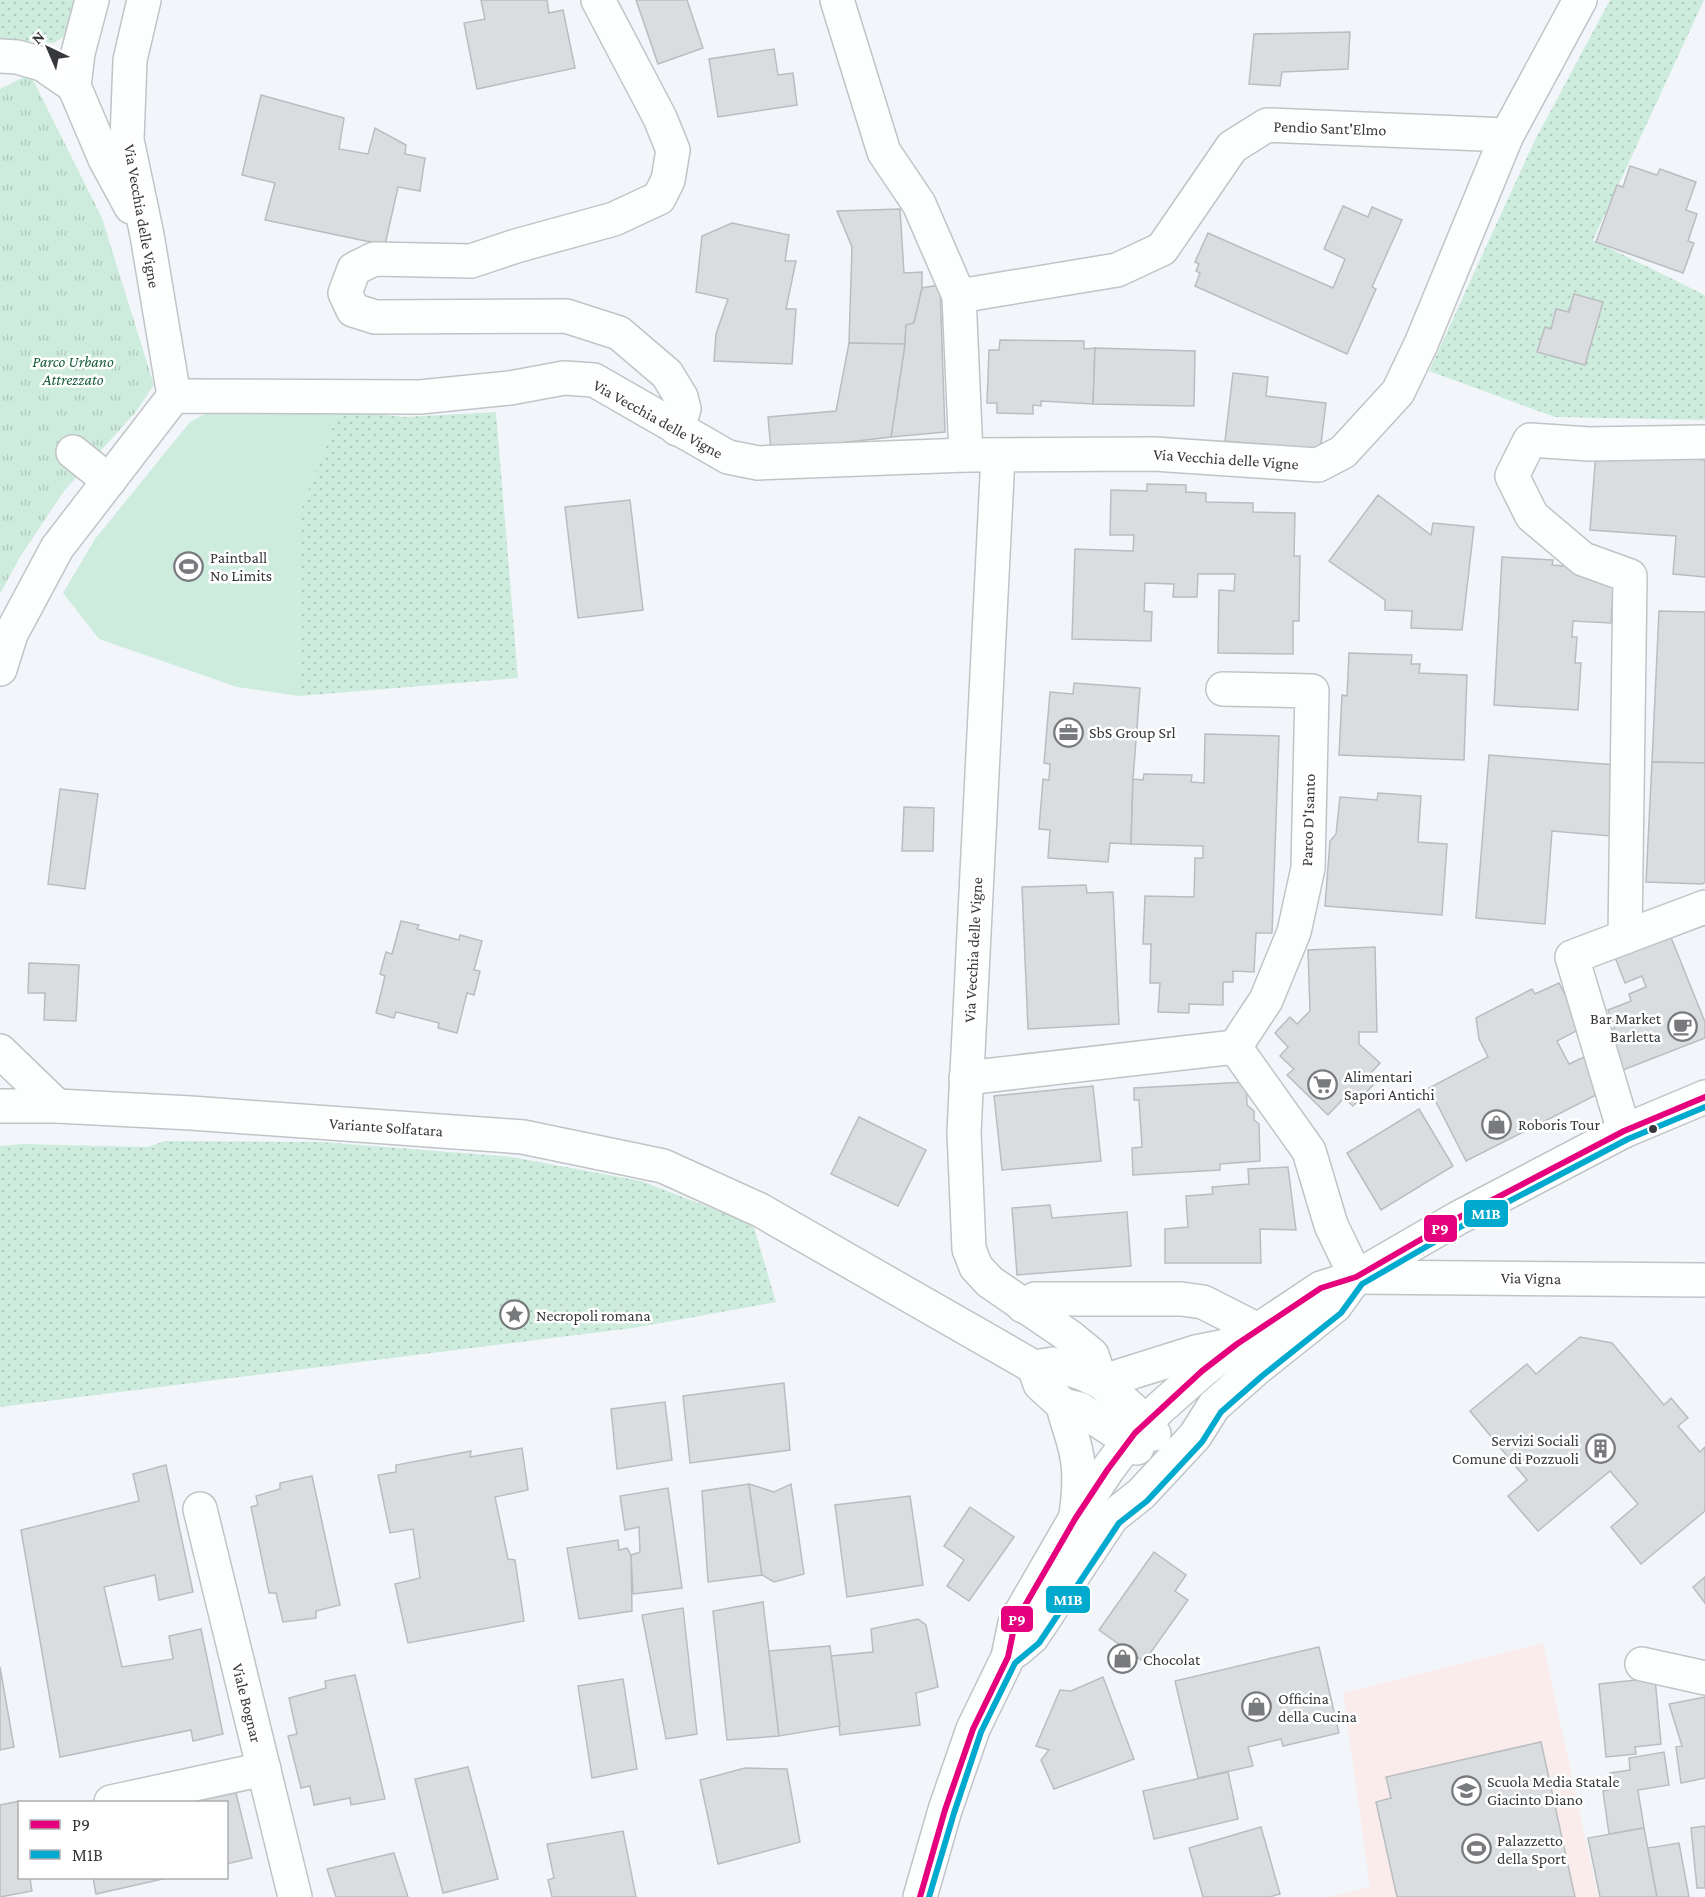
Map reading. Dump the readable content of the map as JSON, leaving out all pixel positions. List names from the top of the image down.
{
  "streets": {
    "street": [
      "Pendio Sant'Elmo",
      "Via Vecchia delle Vigne",
      "Parco D'Isanto",
      "Variante Solfatara",
      "Via Vigna",
      "Viale Bognar"
    ]
  },
  "crossings": [
    ["Pendio Sant'Elmo", "Via Vecchia delle Vigne"]
  ],
  "parks": ["Parco Urbano Attrezzato"],
  "places": {
    "sports": ["Paintball No Limits", "Palazzetto della Sport"],
    "office": ["SbS Group Srl"],
    "cafe": ["Bar Market Barletta"],
    "supermarket": ["Alimentari Sapori Antichi"],
    "shop": ["Roboris Tour", "Chocolat", "Officina della Cucina"],
    "place": ["Necropoli romana"],
    "building": ["Servizi Sociali Comune di Pozzuoli"],
    "school or university": ["Scuola Media Statale Giacinto Diano"]
  },
  "lines": ["transit line P9", "transit line M1B"],
  "legend": ["P9", "M1B"],
  "north": "top left"
}
